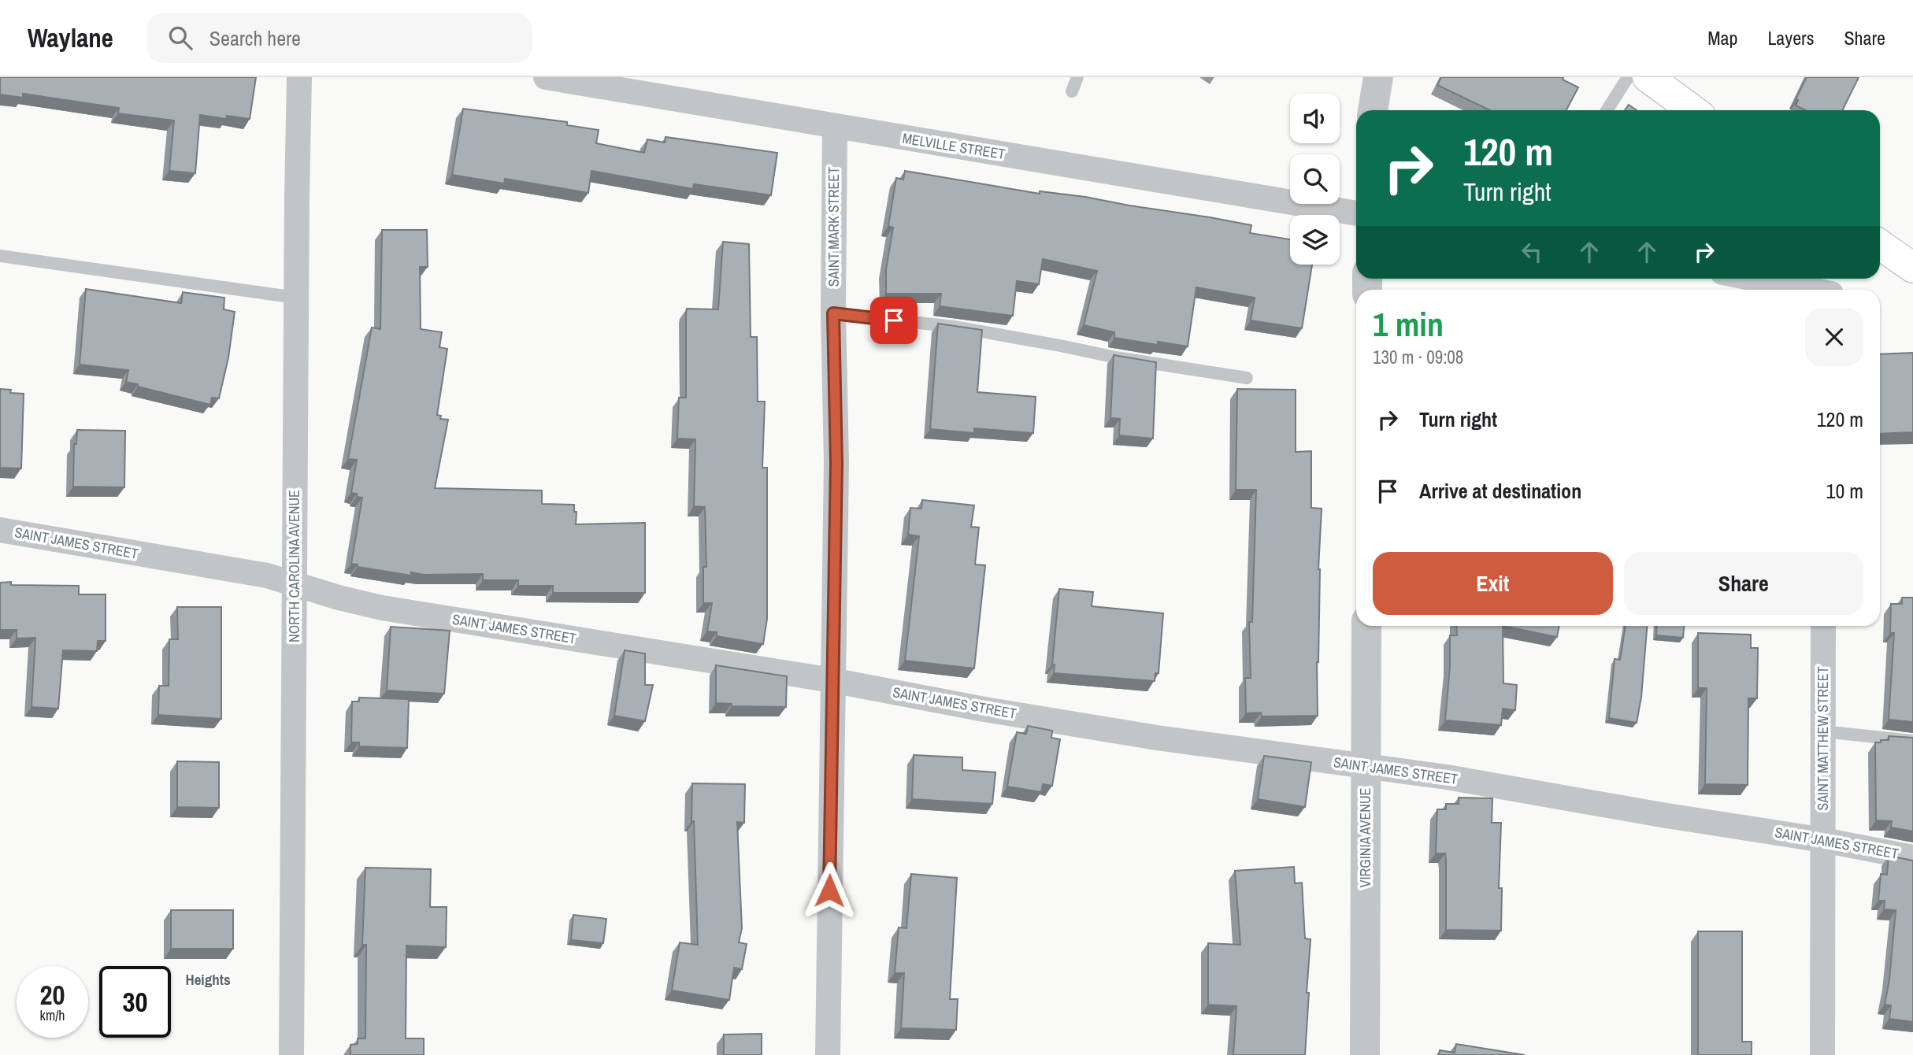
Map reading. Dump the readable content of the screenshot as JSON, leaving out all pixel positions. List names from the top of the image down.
{
  "streets": {
    "street": [
      "MELVILLE STREET",
      "SAINT MARK STREET",
      "SAINT JAMES STREET",
      "NORTH CAROLINA AVENUE",
      "SAINT MATTHEW STREET",
      "VIRGINIA AVENUE"
    ]
  },
  "crossings": [
    ["MELVILLE STREET", "SAINT MARK STREET"],
    ["SAINT MARK STREET", "SAINT JAMES STREET"],
    ["SAINT JAMES STREET", "NORTH CAROLINA AVENUE"],
    ["SAINT JAMES STREET", "SAINT MATTHEW STREET"],
    ["SAINT JAMES STREET", "VIRGINIA AVENUE"]
  ],
  "districts": ["Heights"],
  "page": {
    "header": "Waylane",
    "search": "Search here",
    "nav": ["Map", "Layers", "Share"],
    "turn": ["120 m", "Turn right"],
    "heading": ["1 min", "130 m · 09:08"],
    "list": [
      {
        "name": "Turn right",
        "value": "120 m"
      },
      {
        "name": "Arrive at destination",
        "value": "10 m"
      }
    ],
    "buttons": ["Exit", "Share"],
    "speed": "20 km/h",
    "limit": "30"
  }
}
